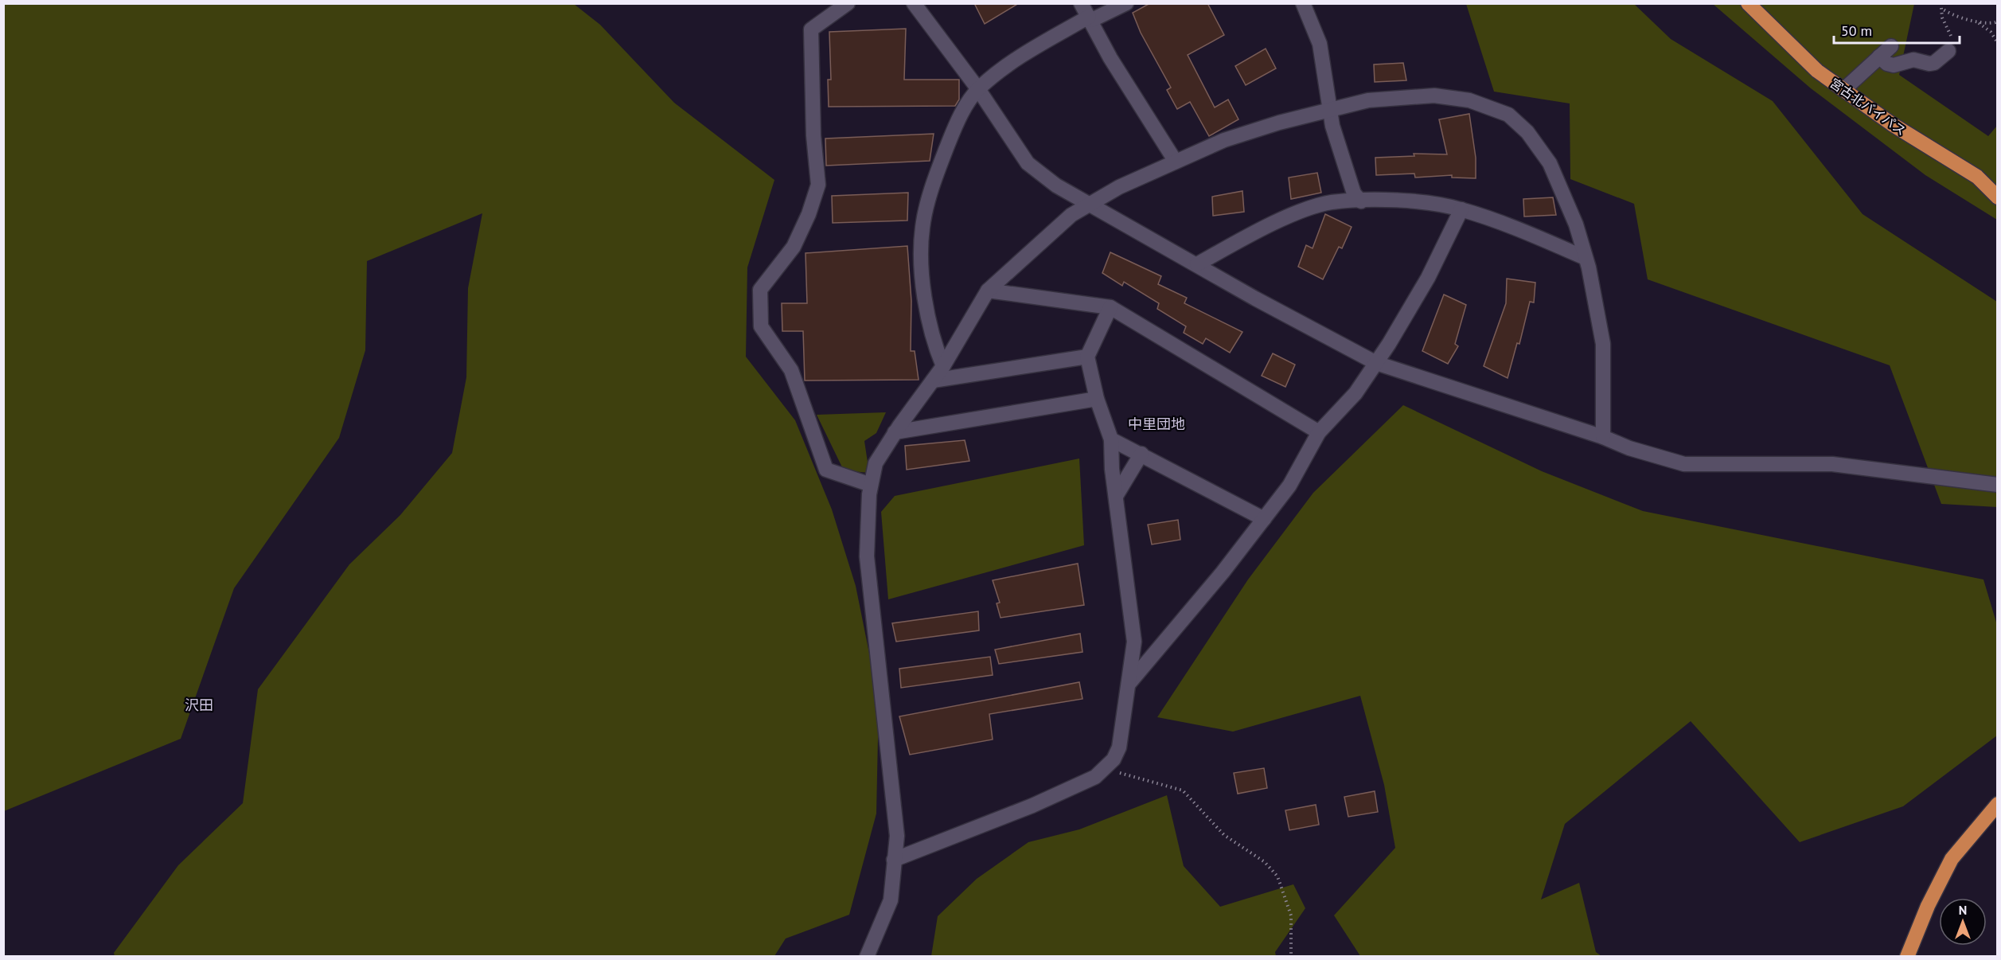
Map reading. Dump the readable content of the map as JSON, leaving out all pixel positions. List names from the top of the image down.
{
  "streets": {
    "highway": ["宮古北バイパス"]
  },
  "districts": ["中里団地", "沢田"],
  "scale_bar": "50 m",
  "north": "top"
}
